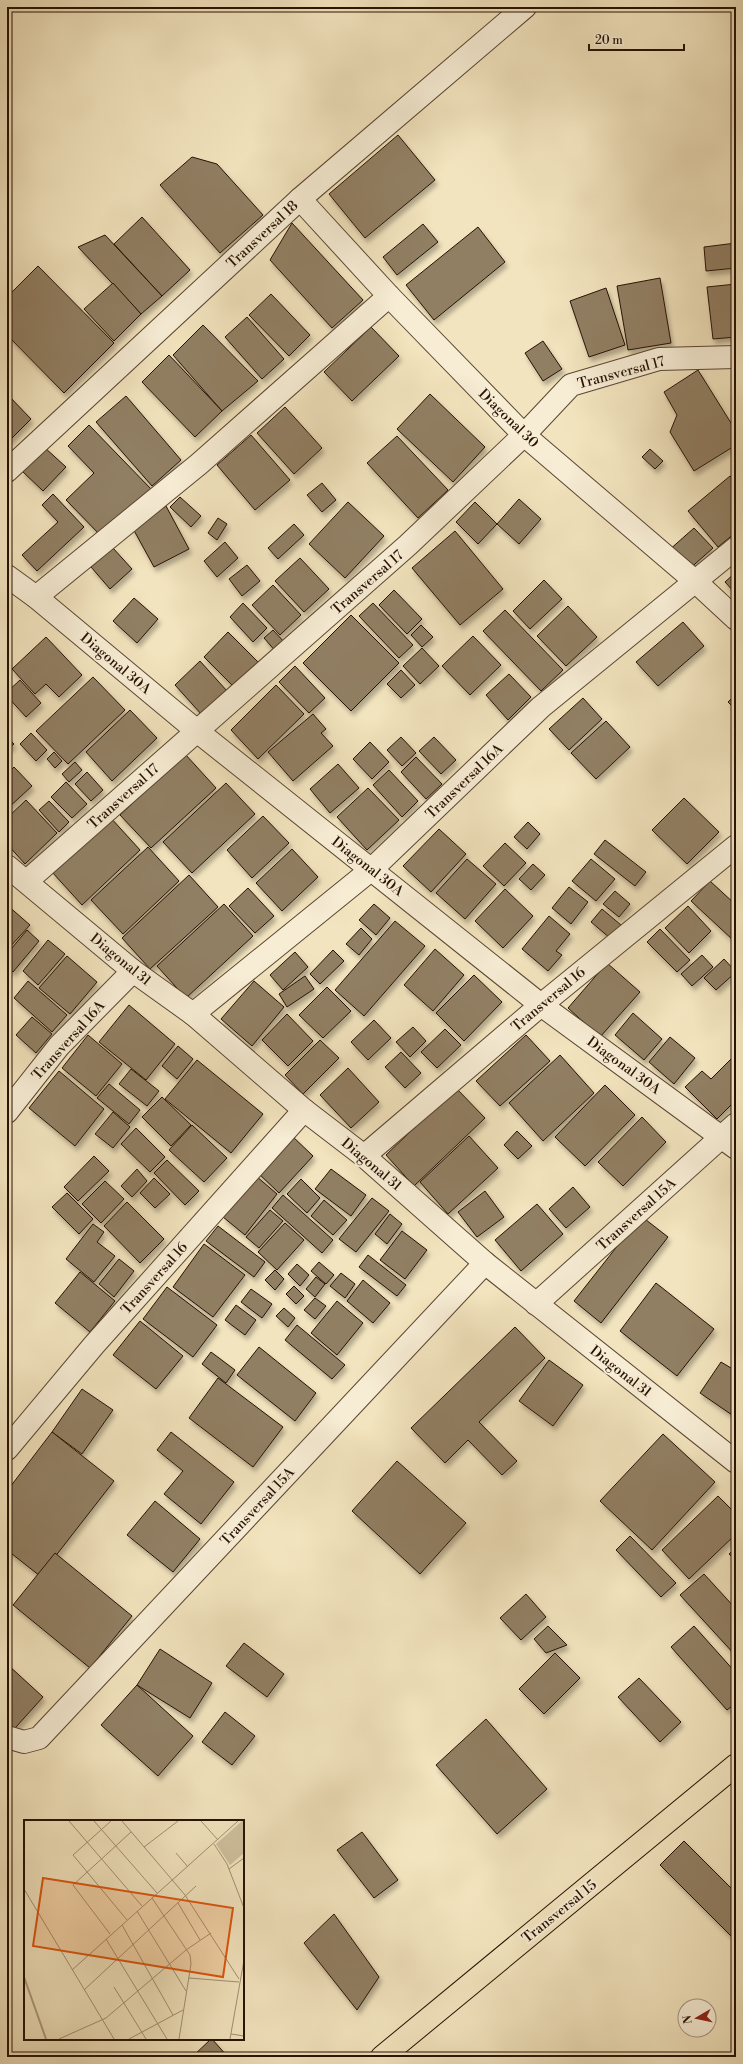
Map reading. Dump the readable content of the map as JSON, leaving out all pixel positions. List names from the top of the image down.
{
  "streets": {
    "main road": ["Transversal 15"],
    "street": [
      "Transversal 18",
      "Transversal 17",
      "Diagonal 30",
      "Diagonal 30A",
      "Transversal 16A",
      "Diagonal 31",
      "Transversal 16",
      "Transversal 15A"
    ]
  },
  "crossings": [
    ["Transversal 18", "Diagonal 30"],
    ["Transversal 17", "Diagonal 30"],
    ["Transversal 17", "Diagonal 30A"],
    ["Transversal 17", "Diagonal 31"],
    ["Diagonal 30", "Transversal 16A"],
    ["Diagonal 30A", "Transversal 16A"],
    ["Diagonal 30A", "Transversal 16"],
    ["Diagonal 30A", "Transversal 15A"],
    ["Transversal 16A", "Diagonal 31"],
    ["Diagonal 31", "Transversal 16"],
    ["Diagonal 31", "Transversal 15A"]
  ],
  "scale_bar": "20 m",
  "north": "left"
}
